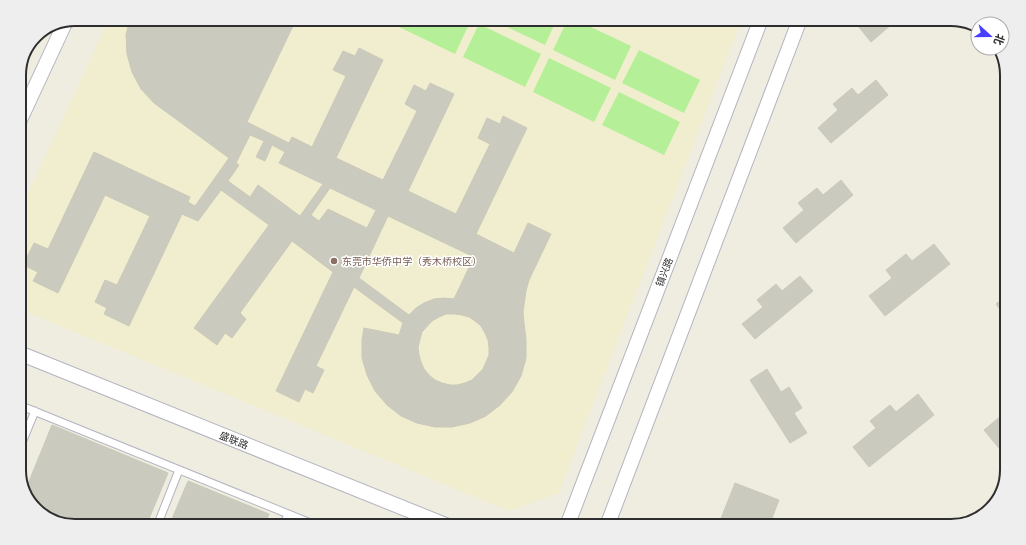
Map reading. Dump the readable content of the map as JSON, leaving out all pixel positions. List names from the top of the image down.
{
  "streets": {
    "street": ["镇兴路", "盛联路"]
  },
  "places": ["东莞市华侨中学（秀木桥校区）"],
  "north": "right"
}
